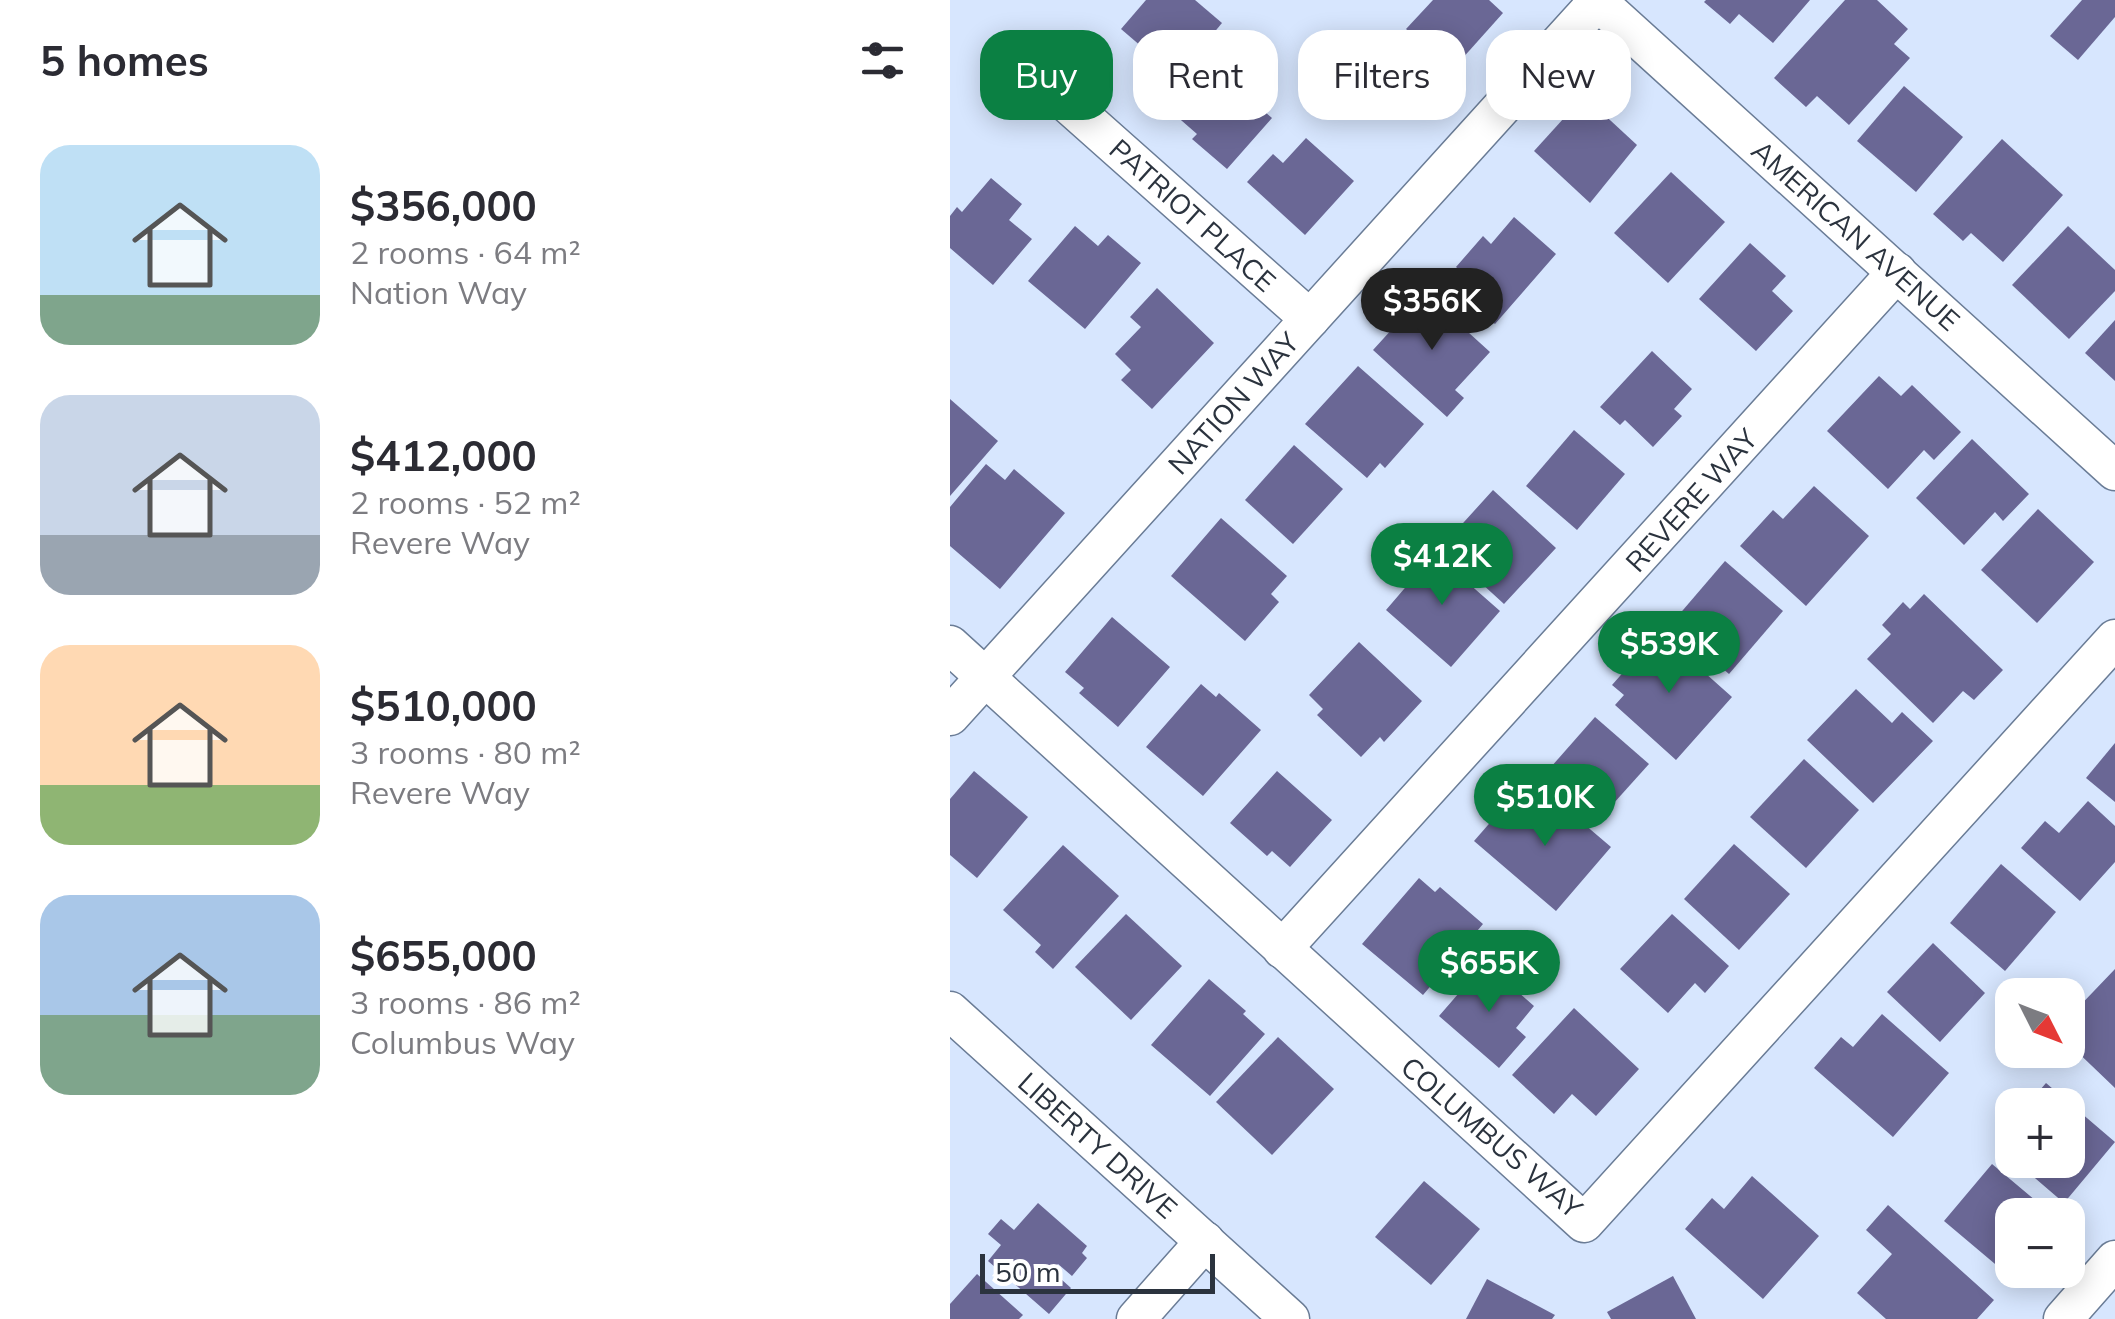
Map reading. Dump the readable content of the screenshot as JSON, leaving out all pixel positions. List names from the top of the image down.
{
  "streets": {
    "street": [
      "PATRIOT PLACE",
      "AMERICAN AVENUE",
      "NATION WAY",
      "REVERE WAY",
      "COLUMBUS WAY",
      "LIBERTY DRIVE"
    ]
  },
  "crossings": [
    ["PATRIOT PLACE", "NATION WAY"],
    ["AMERICAN AVENUE", "NATION WAY"],
    ["AMERICAN AVENUE", "REVERE WAY"],
    ["NATION WAY", "COLUMBUS WAY"],
    ["REVERE WAY", "COLUMBUS WAY"]
  ],
  "scale_bar": "50 m",
  "north": "bottom right",
  "page": {
    "heading": "5 homes",
    "chip": [
      "Buy",
      "Rent",
      "Filters",
      "New"
    ],
    "list": [
      {
        "name": "$356,000",
        "note": "2 rooms · 64 m² · Nation Way"
      },
      {
        "name": "$412,000",
        "note": "2 rooms · 52 m² · Revere Way"
      },
      {
        "name": "$510,000",
        "note": "3 rooms · 80 m² · Revere Way"
      },
      {
        "name": "$655,000",
        "note": "3 rooms · 86 m² · Columbus Way"
      }
    ],
    "price": [
      "$356K",
      "$412K",
      "$539K",
      "$510K",
      "$655K"
    ],
    "map_buttons": ["+", "−"],
    "scale": "50 m"
  }
}
